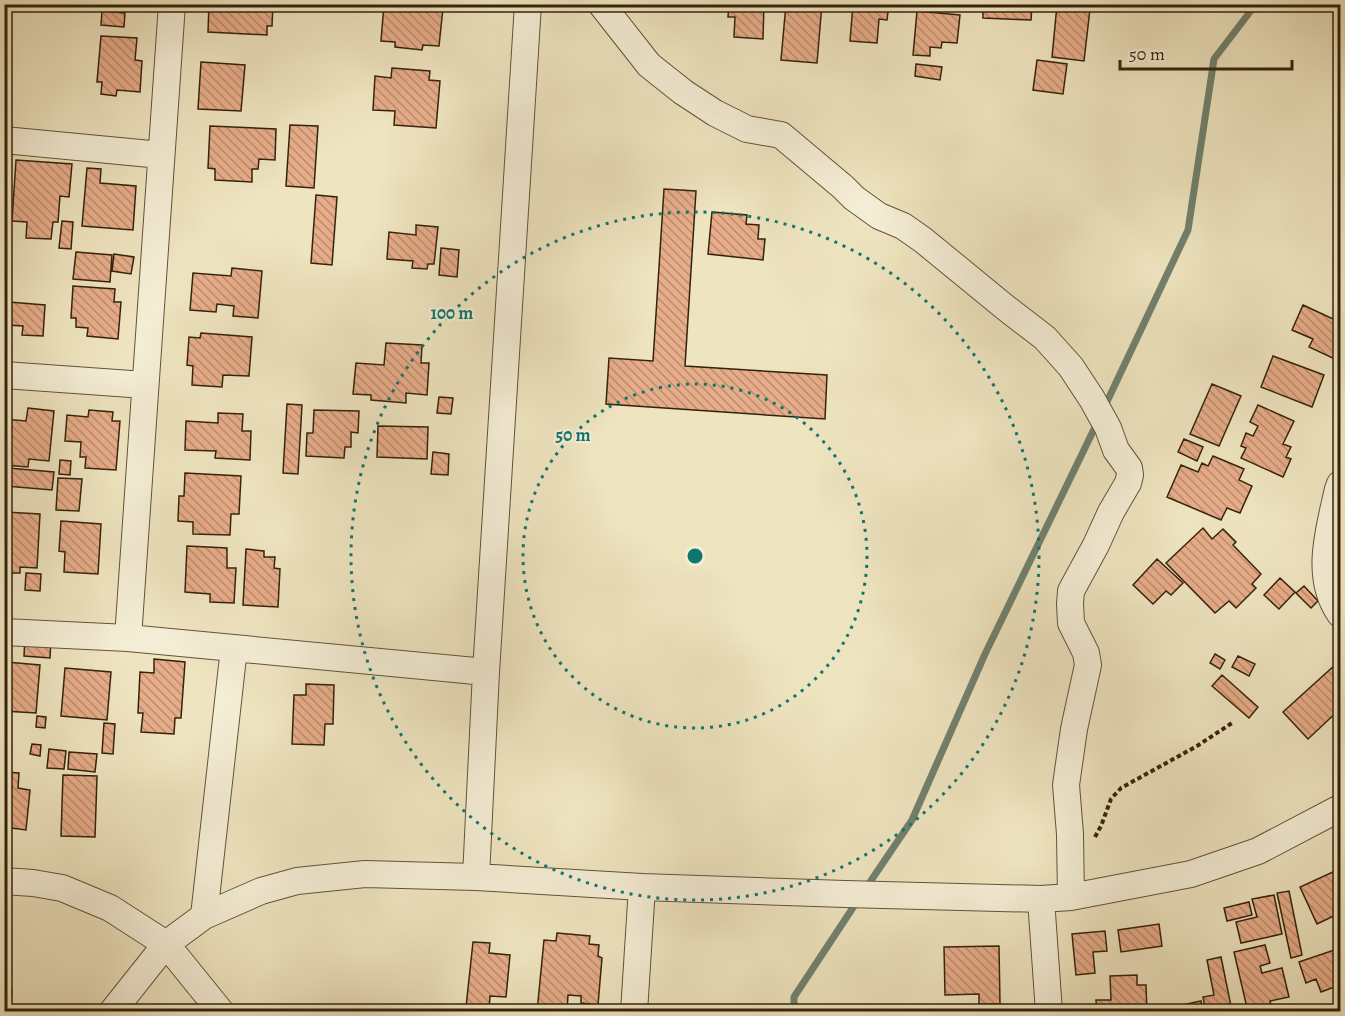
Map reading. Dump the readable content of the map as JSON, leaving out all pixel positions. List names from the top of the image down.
{
  "scale_bar": "50 m",
  "rings": ["100 m", "50 m"]
}
